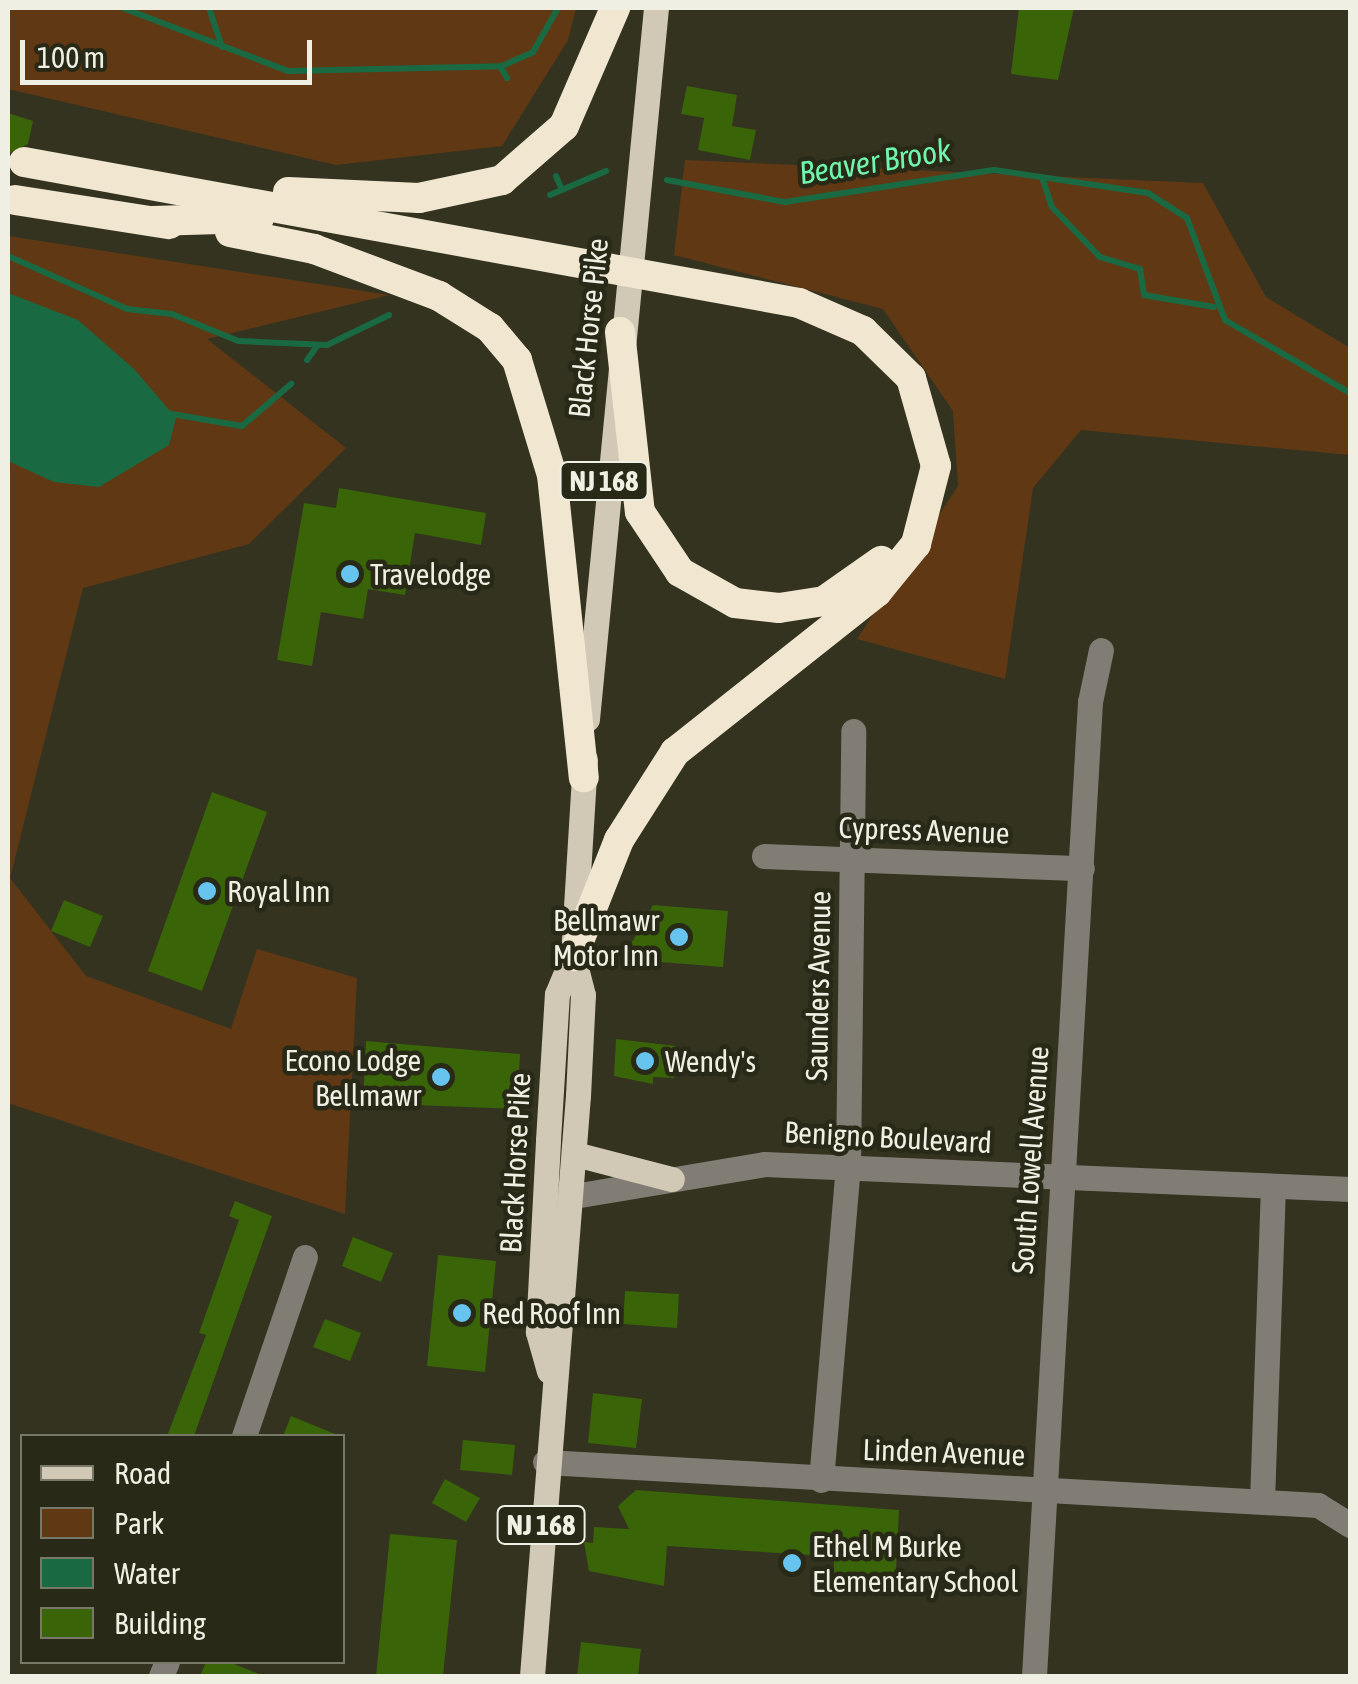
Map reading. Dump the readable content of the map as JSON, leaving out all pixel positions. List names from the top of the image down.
{
  "streets": {
    "main road": ["Black Horse Pike", "NJ 168"],
    "street": [
      "Cypress Avenue",
      "Saunders Avenue",
      "Benigno Boulevard",
      "South Lowell Avenue",
      "Linden Avenue"
    ]
  },
  "crossings": [
    ["Black Horse Pike", "Benigno Boulevard"],
    ["Black Horse Pike", "Linden Avenue"],
    ["Cypress Avenue", "Saunders Avenue"],
    ["Cypress Avenue", "South Lowell Avenue"],
    ["Saunders Avenue", "Benigno Boulevard"],
    ["Saunders Avenue", "Linden Avenue"],
    ["Benigno Boulevard", "South Lowell Avenue"],
    ["South Lowell Avenue", "Linden Avenue"]
  ],
  "water": ["Beaver Brook"],
  "places": [
    "Travelodge",
    "Royal Inn",
    "Bellmawr Motor Inn",
    "Wendy's",
    "Econo Lodge Bellmawr",
    "Red Roof Inn",
    "Ethel M Burke Elementary School"
  ],
  "legend": [
    "Road",
    "Park",
    "Water",
    "Building"
  ],
  "scale_bar": "100 m"
}
